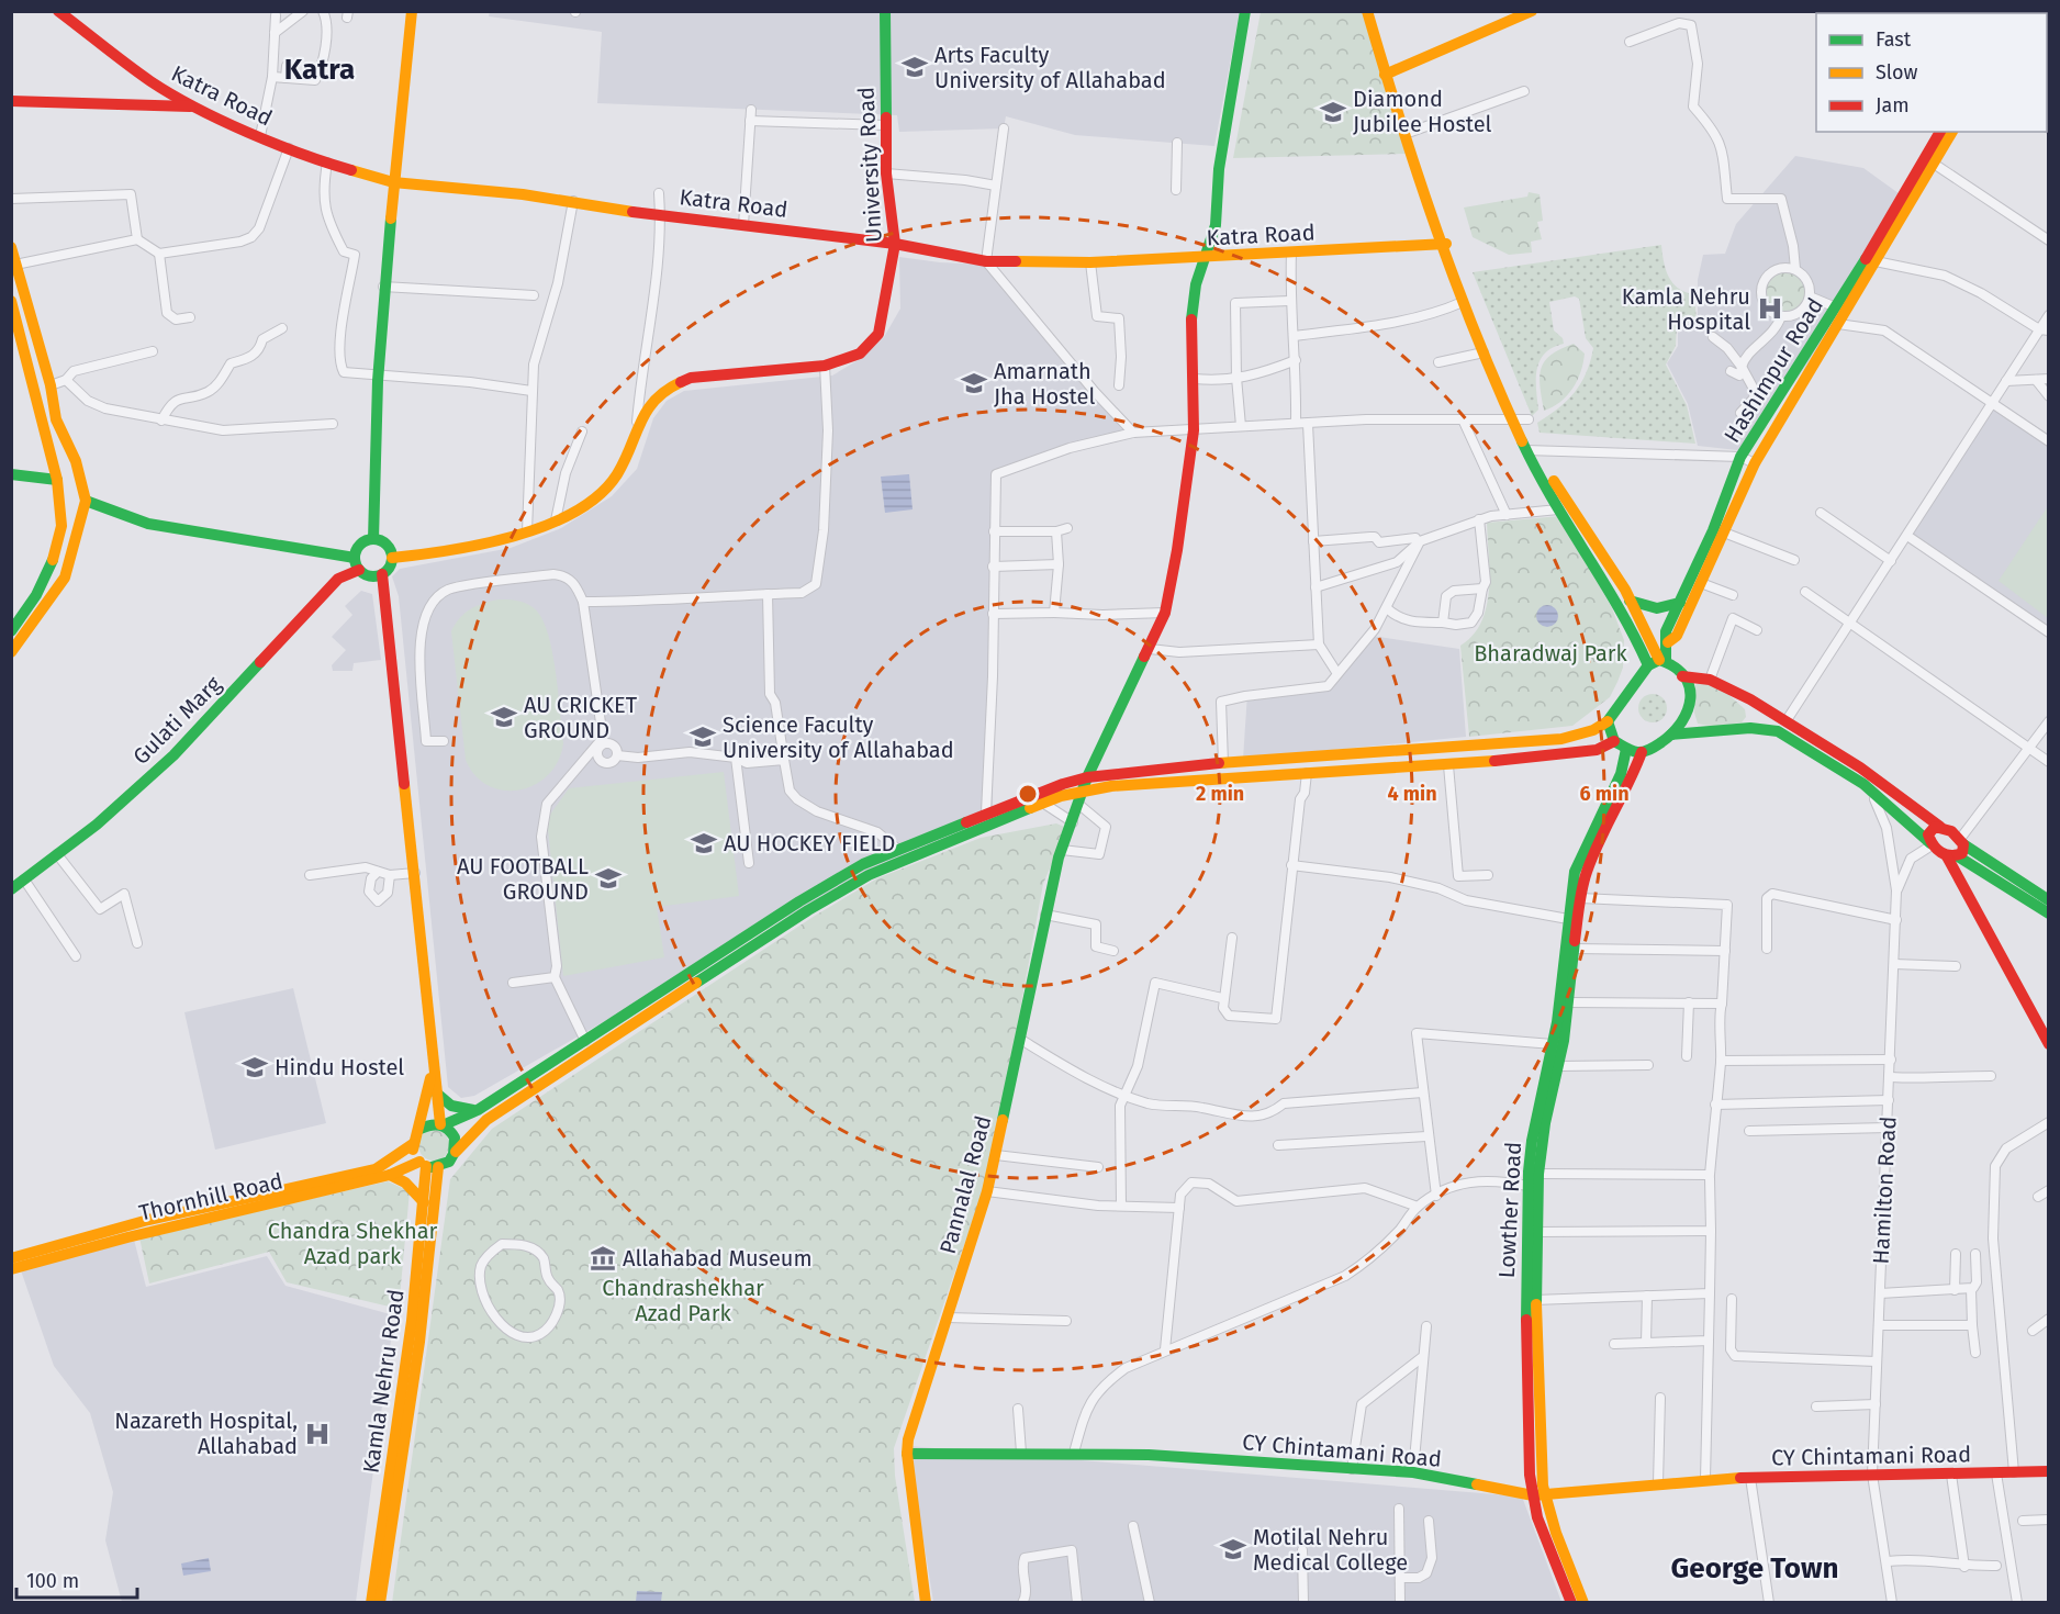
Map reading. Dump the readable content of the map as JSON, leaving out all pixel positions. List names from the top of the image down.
{
  "streets": {
    "main road": [
      "Katra Road",
      "University Road",
      "Hashimpur Road",
      "Gulati Marg",
      "Pannalal Road",
      "Thornhill Road",
      "Lowther Road",
      "Kamla Nehru Road",
      "CY Chintamani Road"
    ],
    "street": ["Hamilton Road"]
  },
  "crossings": [
    ["Katra Road", "University Road"],
    ["Katra Road", "Pannalal Road"],
    ["University Road", "Gulati Marg"],
    ["Pannalal Road", "CY Chintamani Road"],
    ["Hamilton Road", "CY Chintamani Road"],
    ["Thornhill Road", "Kamla Nehru Road"],
    ["Lowther Road", "CY Chintamani Road"]
  ],
  "districts": ["Katra", "George Town"],
  "parks": ["Bharadwaj Park", "Chandra Shekhar Azad park", "Chandrashekhar Azad Park"],
  "places": {
    "school or university": [
      "Arts Faculty University of Allahabad",
      "Diamond Jubilee Hostel",
      "Amarnath Jha Hostel",
      "AU CRICKET GROUND",
      "Science Faculty University of Allahabad",
      "AU HOCKEY FIELD",
      "AU FOOTBALL GROUND",
      "Hindu Hostel",
      "Motilal Nehru Medical College"
    ],
    "hospital": ["Kamla Nehru Hospital", "Nazareth Hospital, Allahabad"],
    "museum": ["Allahabad Museum"]
  },
  "legend": ["Fast", "Slow", "Jam"],
  "scale_bar": "100 m",
  "rings": ["2 min", "4 min", "6 min"]
}
